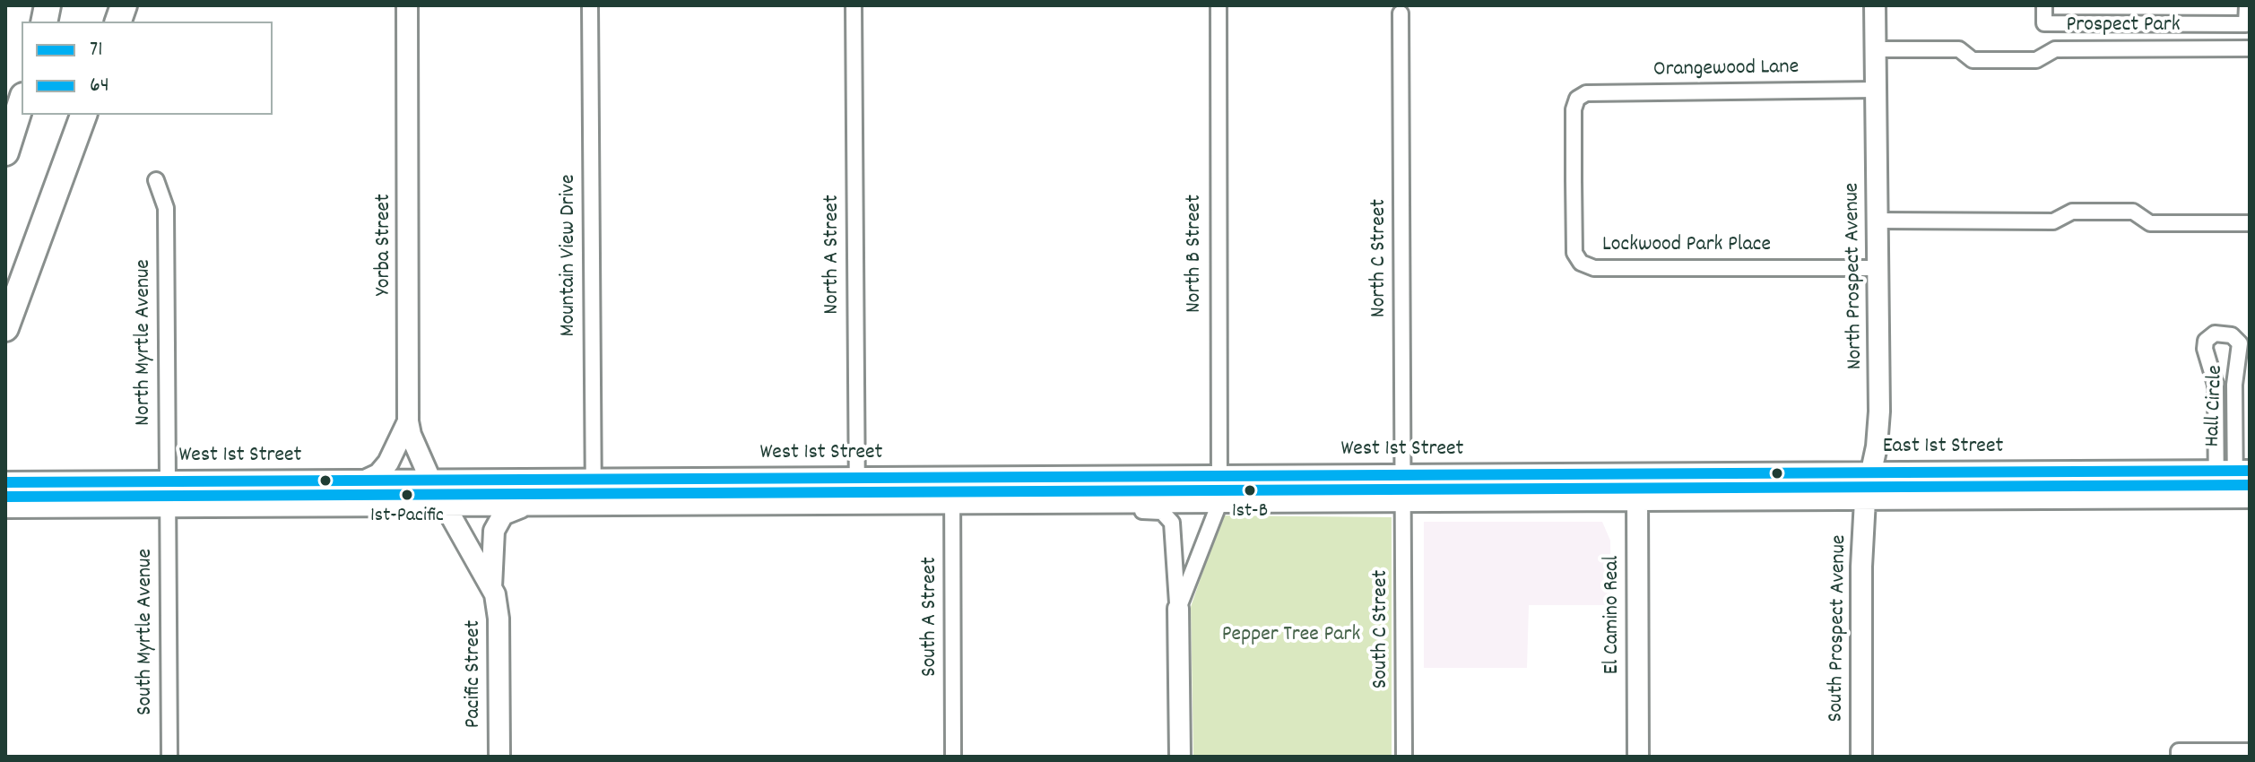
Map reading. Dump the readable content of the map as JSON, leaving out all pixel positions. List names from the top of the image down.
{
  "streets": {
    "main road": [
      "Yorba Street",
      "North Prospect Avenue",
      "East 1st Street",
      "West 1st Street",
      "El Camino Real",
      "South Prospect Avenue",
      "Pacific Street"
    ],
    "street": [
      "Prospect Park",
      "Orangewood Lane",
      "Lockwood Park Place",
      "North B Street",
      "North A Street",
      "Mountain View Drive",
      "North C Street",
      "North Myrtle Avenue",
      "Hall Circle",
      "South A Street",
      "South C Street",
      "South Myrtle Avenue"
    ]
  },
  "crossings": [
    ["Prospect Park", "North Prospect Avenue"],
    ["Orangewood Lane", "Lockwood Park Place"],
    ["Orangewood Lane", "North Prospect Avenue"],
    ["Yorba Street", "West 1st Street"],
    ["Yorba Street", "Pacific Street"],
    ["Lockwood Park Place", "North Prospect Avenue"],
    ["North B Street", "West 1st Street"],
    ["North A Street", "West 1st Street"],
    ["Mountain View Drive", "West 1st Street"],
    ["North C Street", "West 1st Street"],
    ["North C Street", "South C Street"],
    ["North Prospect Avenue", "East 1st Street"],
    ["North Prospect Avenue", "South Prospect Avenue"],
    ["North Myrtle Avenue", "West 1st Street"],
    ["North Myrtle Avenue", "South Myrtle Avenue"],
    ["Hall Circle", "East 1st Street"],
    ["East 1st Street", "West 1st Street"],
    ["East 1st Street", "El Camino Real"],
    ["West 1st Street", "El Camino Real"],
    ["West 1st Street", "South A Street"],
    ["West 1st Street", "Pacific Street"]
  ],
  "parks": ["Pepper Tree Park"],
  "places": ["1st-B", "1st-Pacific"],
  "lines": ["transit line 71", "transit line 64"],
  "legend": ["71", "64"]
}
